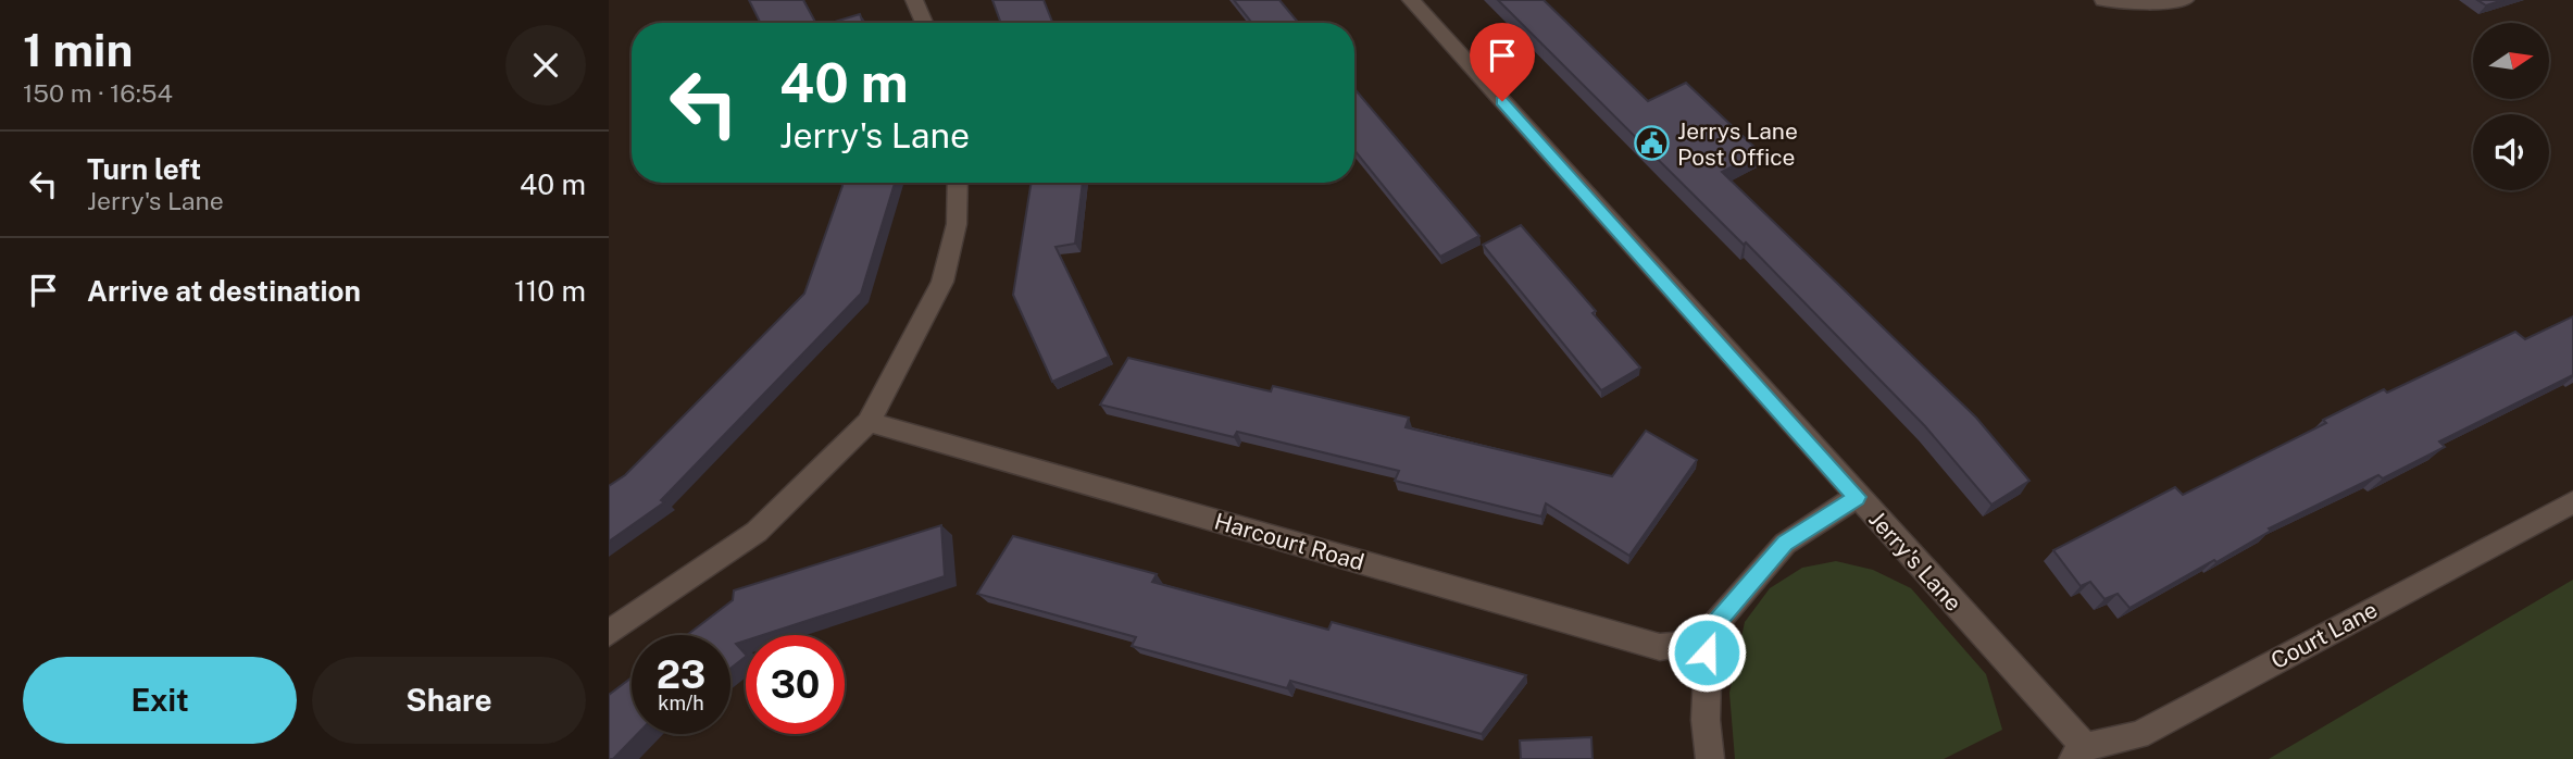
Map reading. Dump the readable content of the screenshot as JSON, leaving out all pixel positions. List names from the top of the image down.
{
  "streets": {
    "street": ["Harcourt Road", "Jerry's Lane", "Court Lane"]
  },
  "crossings": [
    ["Harcourt Road", "Jerry's Lane"],
    ["Jerry's Lane", "Court Lane"]
  ],
  "places": {
    "public building": ["Jerrys Lane Post Office"]
  },
  "north": "right",
  "page": {
    "heading": ["1 min", "150 m · 16:54"],
    "turn": ["40 m", "Jerry's Lane"],
    "list": [
      {
        "name": "Turn left",
        "note": "Jerry's Lane",
        "value": "40 m"
      },
      {
        "name": "Arrive at destination",
        "value": "110 m"
      }
    ],
    "speed": "23 km/h",
    "limit": "30",
    "buttons": ["Exit", "Share"]
  }
}
